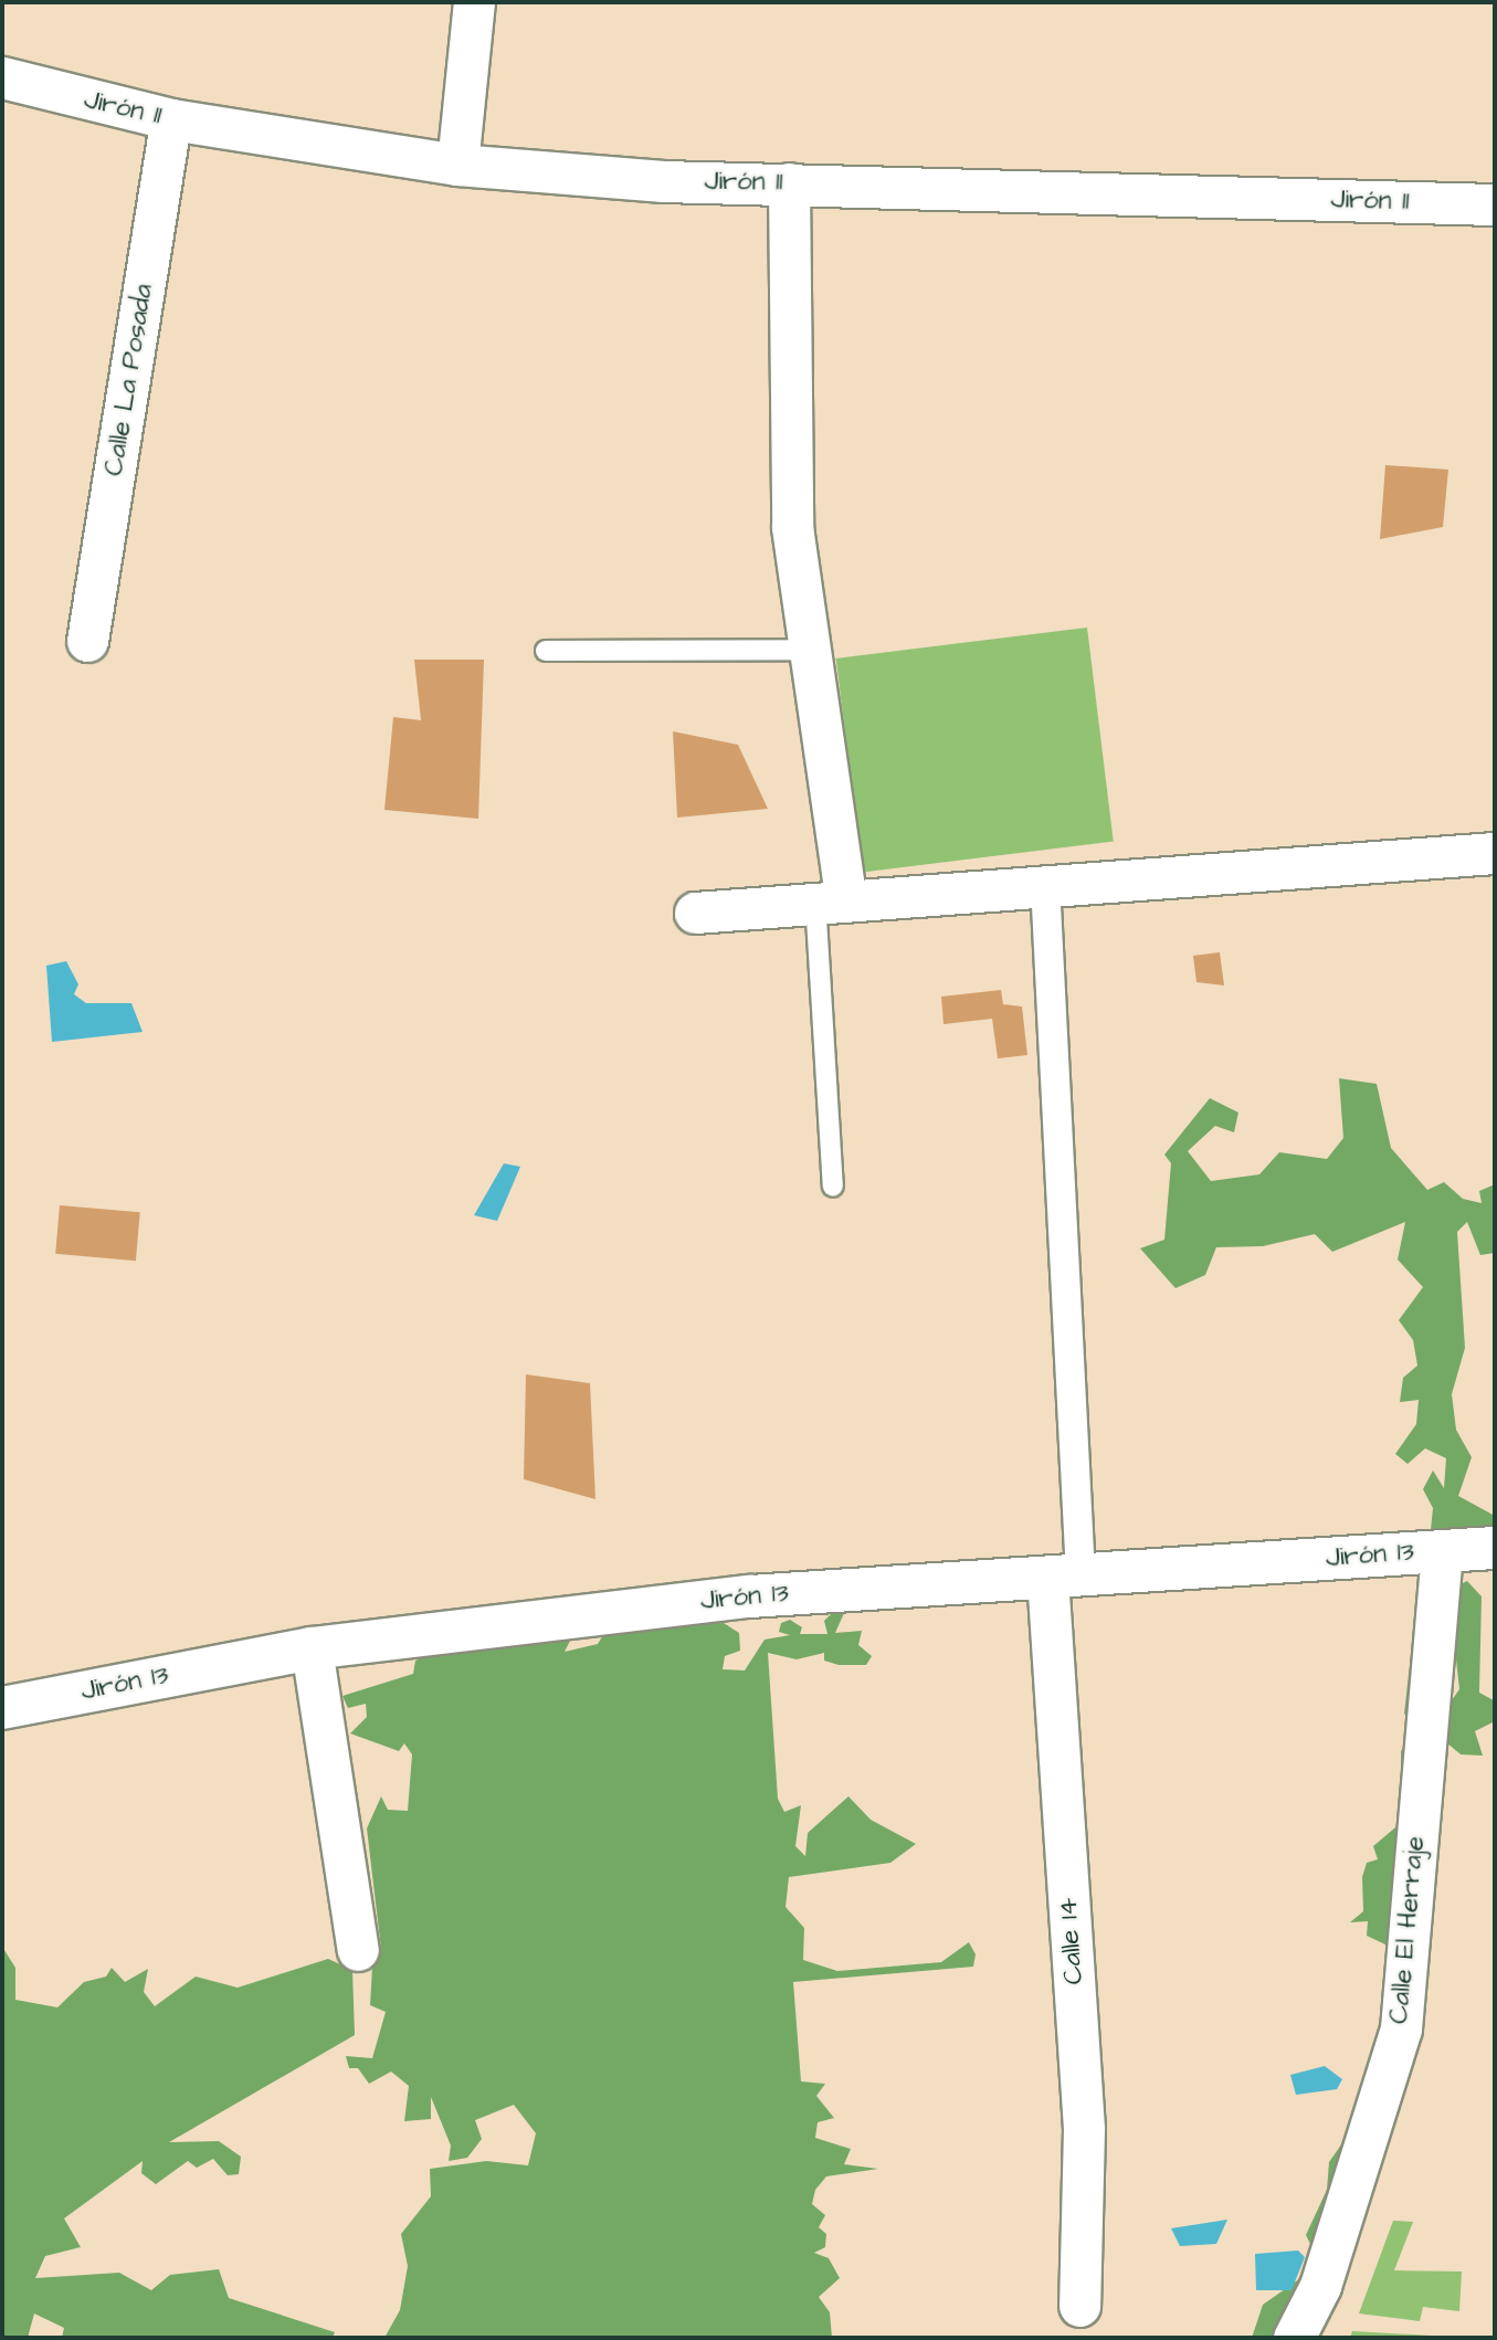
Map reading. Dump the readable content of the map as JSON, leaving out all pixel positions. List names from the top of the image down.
{
  "streets": {
    "street": [
      "Jirón 11",
      "Calle La Posada",
      "Jirón 13",
      "Calle El Herraje",
      "Calle 14"
    ]
  },
  "crossings": [
    ["Jirón 11", "Calle La Posada"],
    ["Jirón 13", "Calle El Herraje"],
    ["Jirón 13", "Calle 14"]
  ]
}
